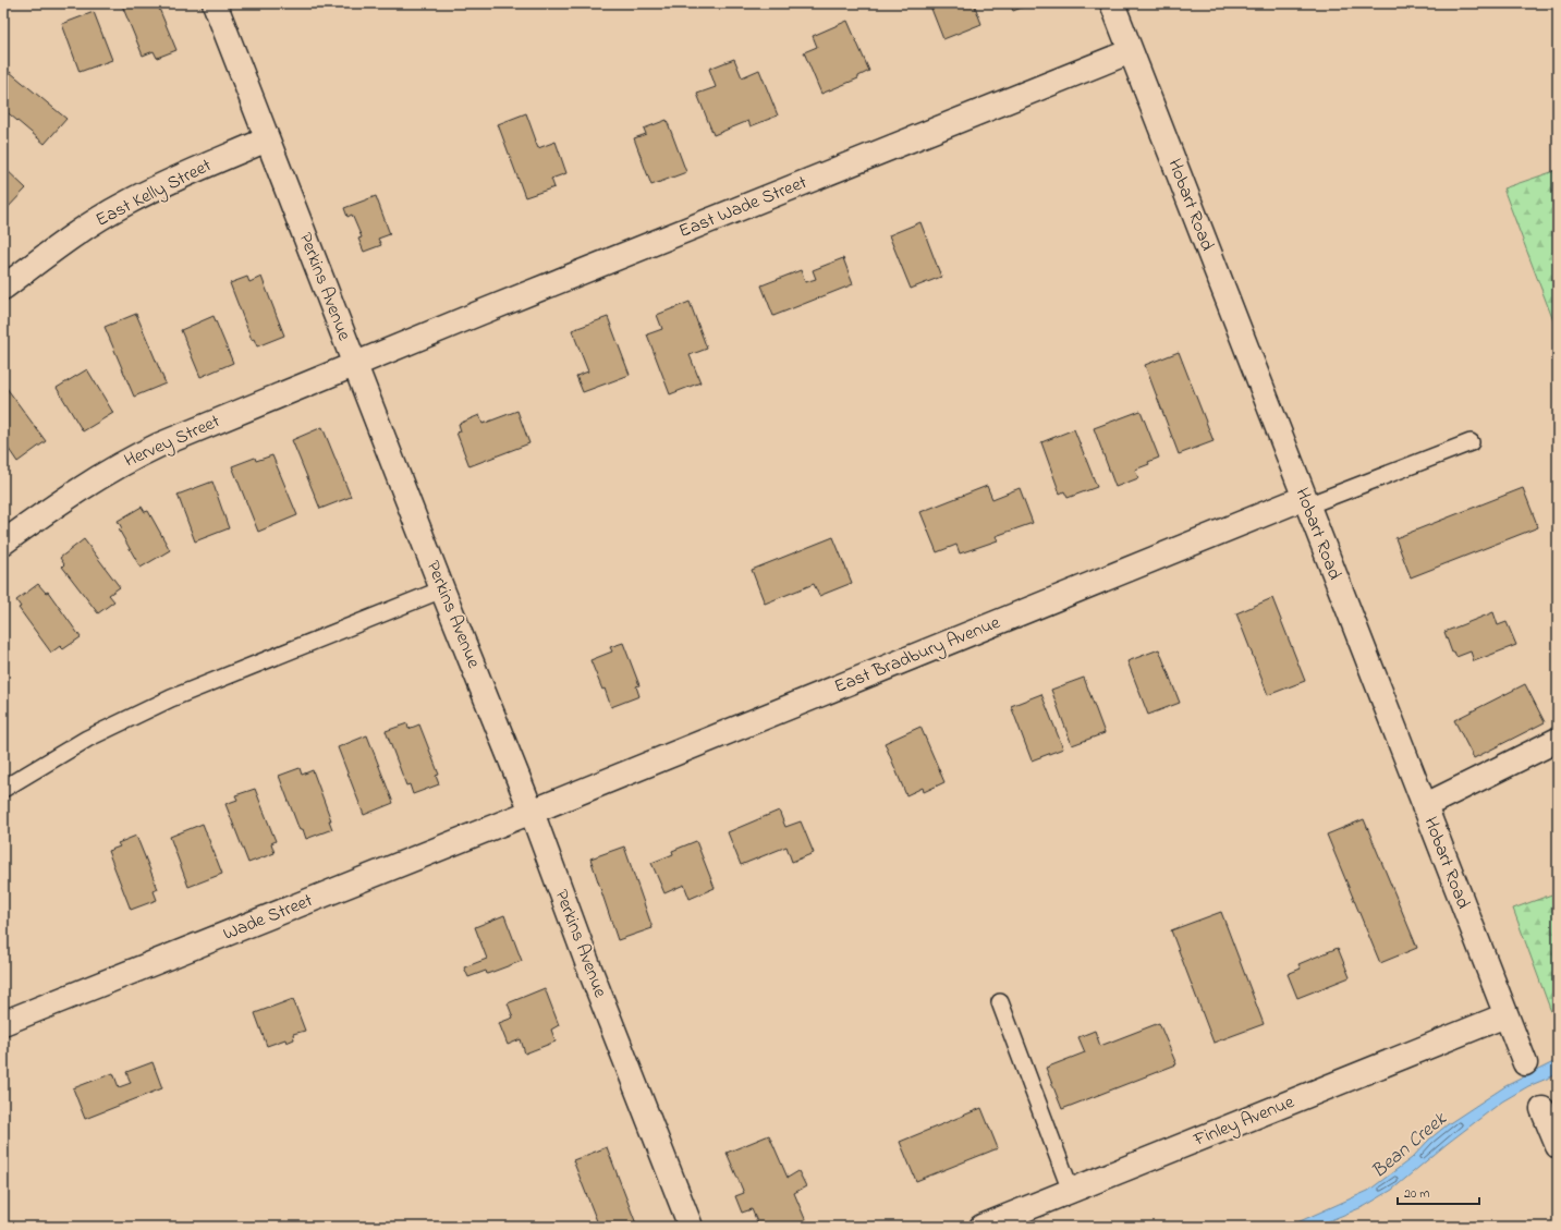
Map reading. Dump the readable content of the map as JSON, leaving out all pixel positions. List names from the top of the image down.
{
  "streets": {
    "street": [
      "East Kelly Street",
      "Hobart Road",
      "East Wade Street",
      "Perkins Avenue",
      "Hervey Street",
      "East Bradbury Avenue",
      "Wade Street",
      "Finley Avenue"
    ]
  },
  "crossings": [
    ["East Kelly Street", "Perkins Avenue"],
    ["Hobart Road", "East Wade Street"],
    ["Hobart Road", "East Bradbury Avenue"],
    ["Hobart Road", "Finley Avenue"],
    ["East Wade Street", "Perkins Avenue"],
    ["East Wade Street", "Hervey Street"],
    ["Perkins Avenue", "Hervey Street"],
    ["Perkins Avenue", "East Bradbury Avenue"],
    ["Perkins Avenue", "Wade Street"],
    ["East Bradbury Avenue", "Wade Street"]
  ],
  "water": ["Bean Creek"],
  "scale_bar": "20 m"
}
